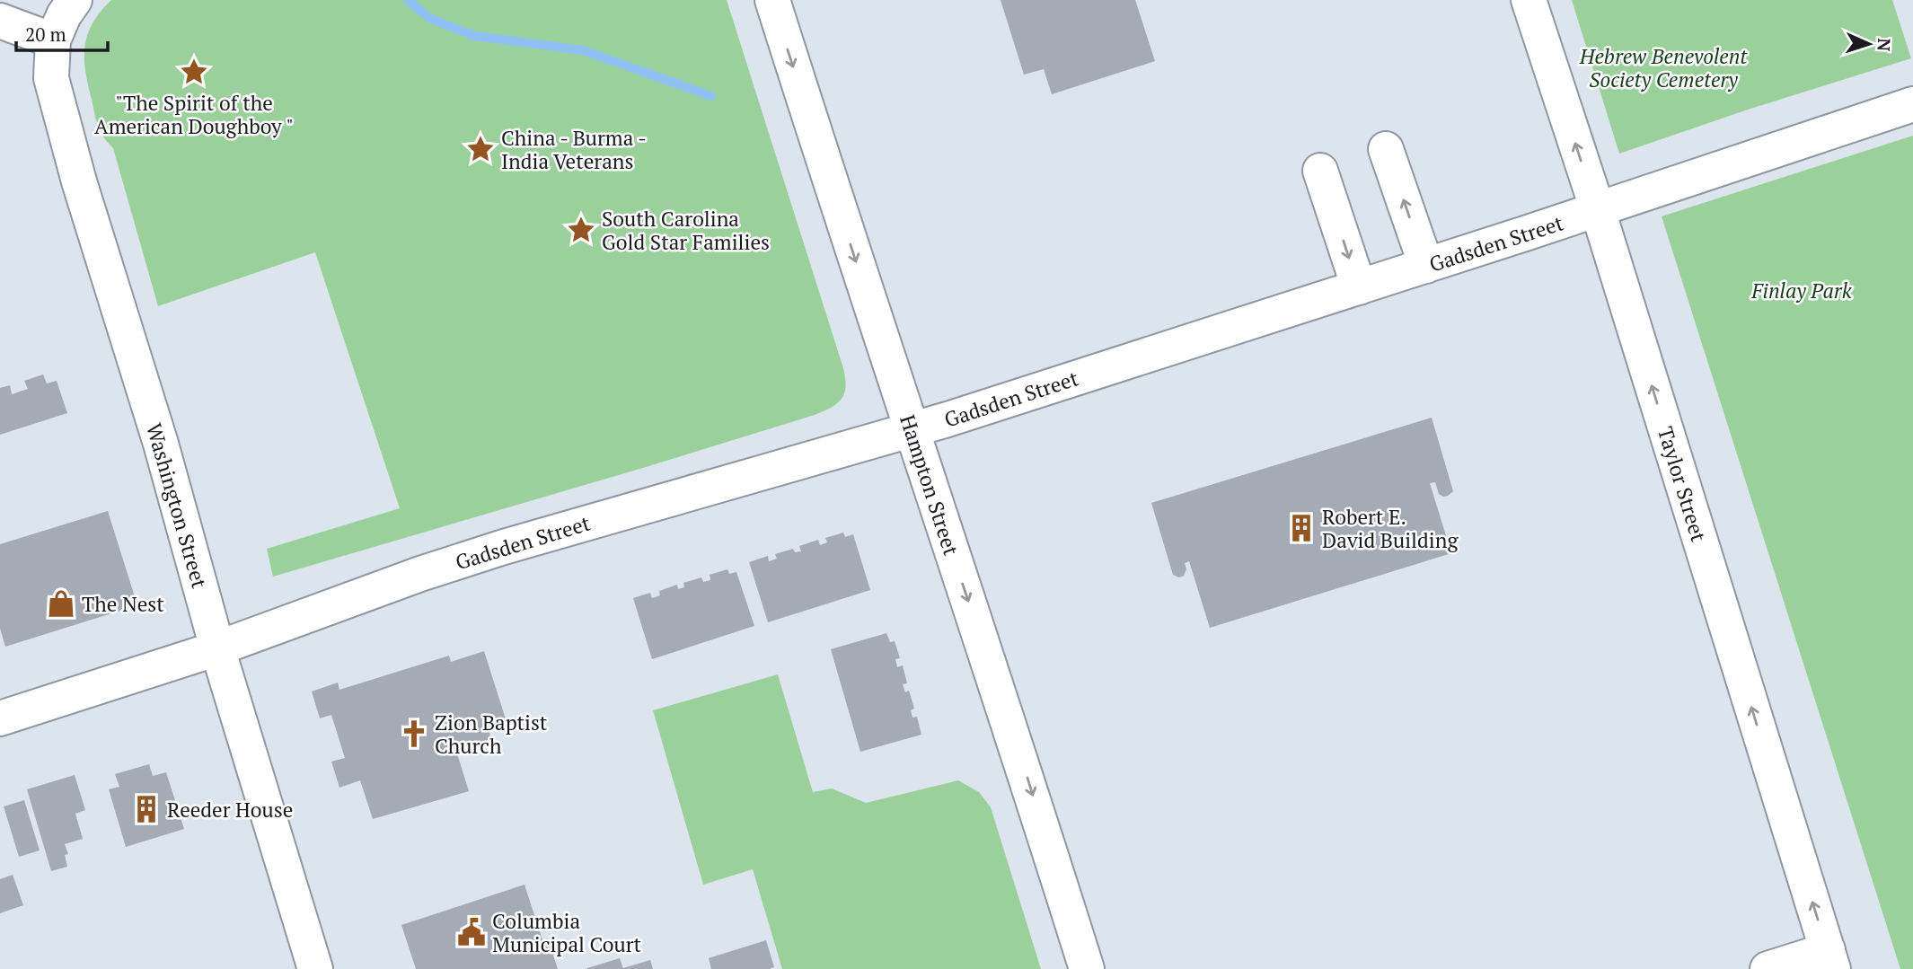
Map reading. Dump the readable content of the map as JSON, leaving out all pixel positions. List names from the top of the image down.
{
  "streets": {
    "street": [
      "Gadsden Street",
      "Taylor Street",
      "Hampton Street",
      "Washington Street"
    ]
  },
  "crossings": [
    ["Gadsden Street", "Taylor Street"],
    ["Gadsden Street", "Hampton Street"],
    ["Gadsden Street", "Washington Street"]
  ],
  "one_way": ["Taylor Street", "Hampton Street"],
  "parks": ["Hebrew Benevolent Society Cemetery", "Finlay Park"],
  "places": {
    "place": ["\"The Spirit of the American Doughboy \"", "China - Burma - India Veterans", "South Carolina Gold Star Families"],
    "building": ["Robert E. David Building", "Reeder House"],
    "shop": ["The Nest"],
    "church": ["Zion Baptist Church"],
    "public building": ["Columbia Municipal Court"]
  },
  "scale_bar": "20 m",
  "north": "right"
}
